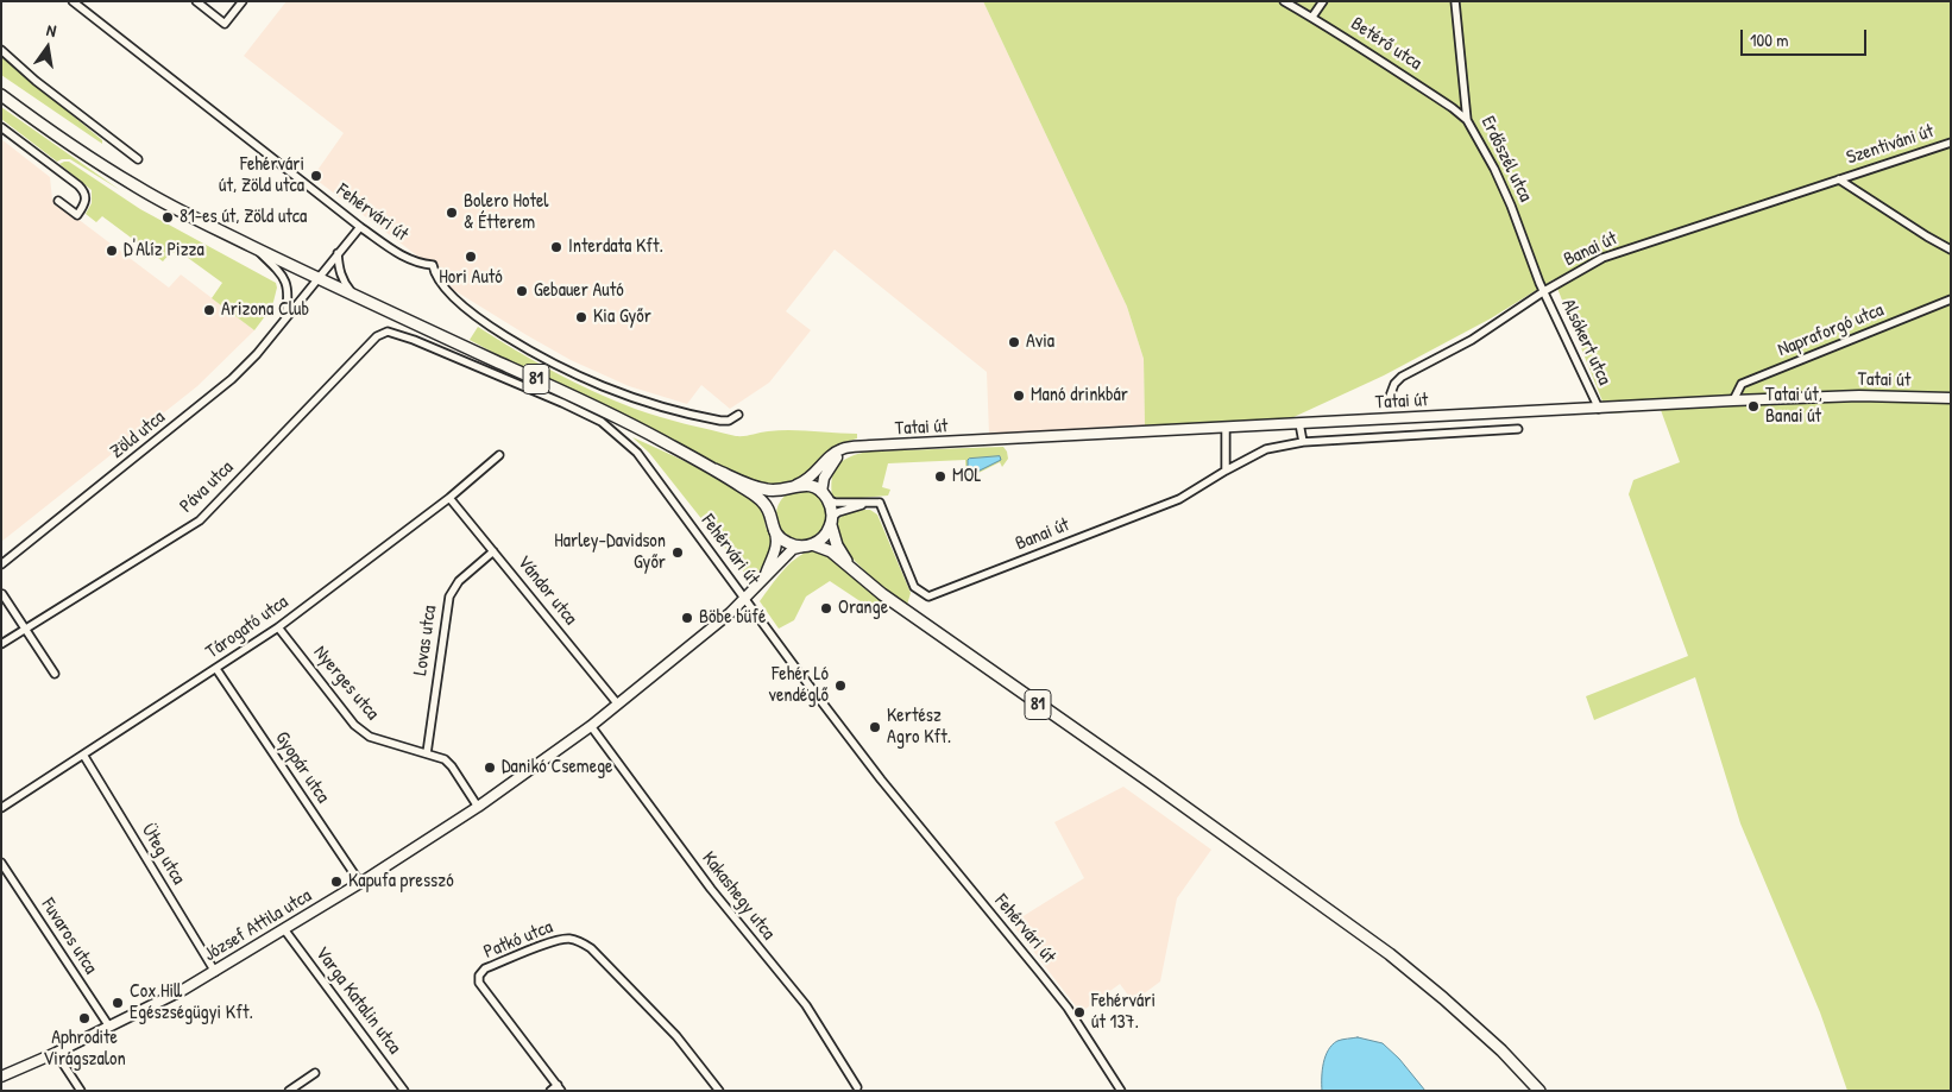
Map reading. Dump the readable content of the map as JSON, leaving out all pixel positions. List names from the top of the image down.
{
  "streets": {
    "main road": ["81"],
    "street": [
      "Betérő utca",
      "Szentiváni út",
      "Erdőszél utca",
      "Fehérvári út",
      "Banai út",
      "Napraforgó utca",
      "Alsókert utca",
      "Tatai út",
      "Zöld utca",
      "Páva utca",
      "Vándor utca",
      "Tárogató utca",
      "Lovas utca",
      "Nyerges utca",
      "Gyopár utca",
      "Üteg utca",
      "Kakashegy utca",
      "József Attila utca",
      "Fuvaros utca",
      "Patkó utca",
      "Varga Katalin utca"
    ]
  },
  "crossings": [
    ["Betérő utca", "Erdőszél utca"],
    ["Szentiváni út", "Banai út"],
    ["Erdőszél utca", "Banai út"],
    ["Erdőszél utca", "Alsókert utca"],
    ["Fehérvári út", "Zöld utca"],
    ["Fehérvári út", "Páva utca"],
    ["Fehérvári út", "József Attila utca"],
    ["Banai út", "Alsókert utca"],
    ["Banai út", "Tatai út"],
    ["Napraforgó utca", "Tatai út"],
    ["Alsókert utca", "Tatai út"],
    ["81", "Tatai út"],
    ["81", "Zöld utca"],
    ["81", "József Attila utca"],
    ["Tatai út", "József Attila utca"],
    ["Vándor utca", "Tárogató utca"],
    ["Vándor utca", "Lovas utca"],
    ["Vándor utca", "József Attila utca"],
    ["Tárogató utca", "Nyerges utca"],
    ["Tárogató utca", "Gyopár utca"],
    ["Tárogató utca", "Üteg utca"],
    ["Lovas utca", "Nyerges utca"],
    ["Nyerges utca", "József Attila utca"],
    ["Gyopár utca", "József Attila utca"],
    ["Üteg utca", "József Attila utca"],
    ["Kakashegy utca", "József Attila utca"],
    ["József Attila utca", "Fuvaros utca"],
    ["József Attila utca", "Varga Katalin utca"]
  ],
  "places": [
    "Fehérvári út, Zöld utca",
    "Bolero Hotel & Étterem",
    "81-es út, Zöld utca",
    "Interdata Kft.",
    "D'Alíz Pizza",
    "Hori Autó",
    "Gebauer Autó",
    "Arizona Club",
    "Kia Győr",
    "Avia",
    "Manó drinkbár",
    "Tatai út, Banai út",
    "MOL",
    "Harley-Davidson Győr",
    "Orange",
    "Böbe büfé",
    "Fehér Ló vendéglő",
    "Kertész Agro Kft.",
    "Danikó Csemege",
    "Kapufa presszó",
    "Cox Hill Egészségügyi Kft.",
    "Fehérvári út 137.",
    "Aphrodite Virágszalon"
  ],
  "scale_bar": "100 m",
  "north": "top"
}
